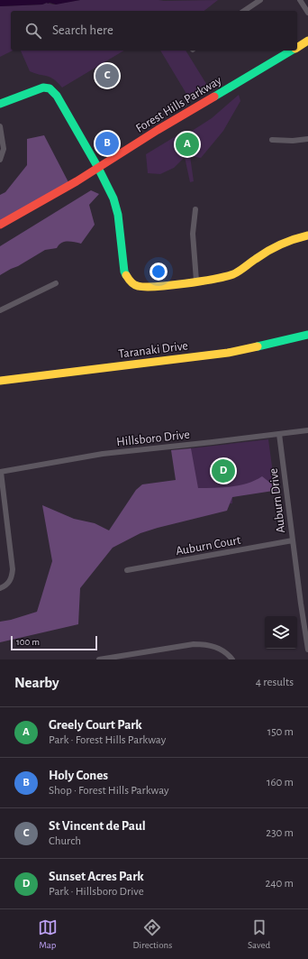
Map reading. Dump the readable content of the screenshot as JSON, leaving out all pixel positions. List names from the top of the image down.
{
  "streets": {
    "street": [
      "Forest Hills Parkway",
      "Taranaki Drive",
      "Hillsboro Drive",
      "Auburn Drive",
      "Auburn Court"
    ]
  },
  "crossings": [
    ["Hillsboro Drive", "Auburn Drive"],
    ["Auburn Drive", "Auburn Court"]
  ],
  "scale_bar": "100 m",
  "page": {
    "search": "Search here",
    "pins": [
      "C",
      "B",
      "A",
      "D"
    ],
    "scale": "100 m",
    "heading": ["Nearby", "4 results"],
    "list": [
      {
        "mark": "A",
        "name": "Greely Court Park",
        "note": "Park · Forest Hills Parkway",
        "value": "150 m"
      },
      {
        "mark": "B",
        "name": "Holy Cones",
        "note": "Shop · Forest Hills Parkway",
        "value": "160 m"
      },
      {
        "mark": "C",
        "name": "St Vincent de Paul",
        "note": "Church",
        "value": "230 m"
      },
      {
        "mark": "D",
        "name": "Sunset Acres Park",
        "note": "Park · Hillsboro Drive",
        "value": "240 m"
      }
    ],
    "nav": ["Map", "Directions", "Saved"]
  }
}
